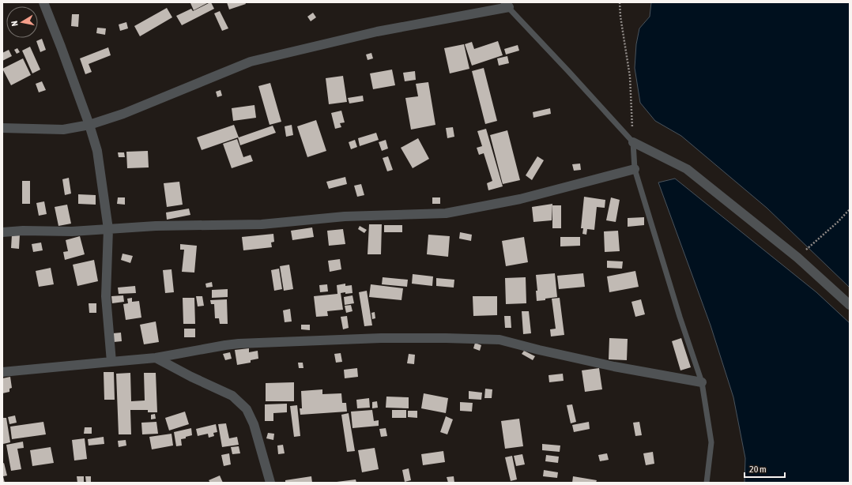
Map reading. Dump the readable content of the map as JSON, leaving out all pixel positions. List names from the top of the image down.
{
  "scale_bar": "20 m",
  "north": "left"
}
